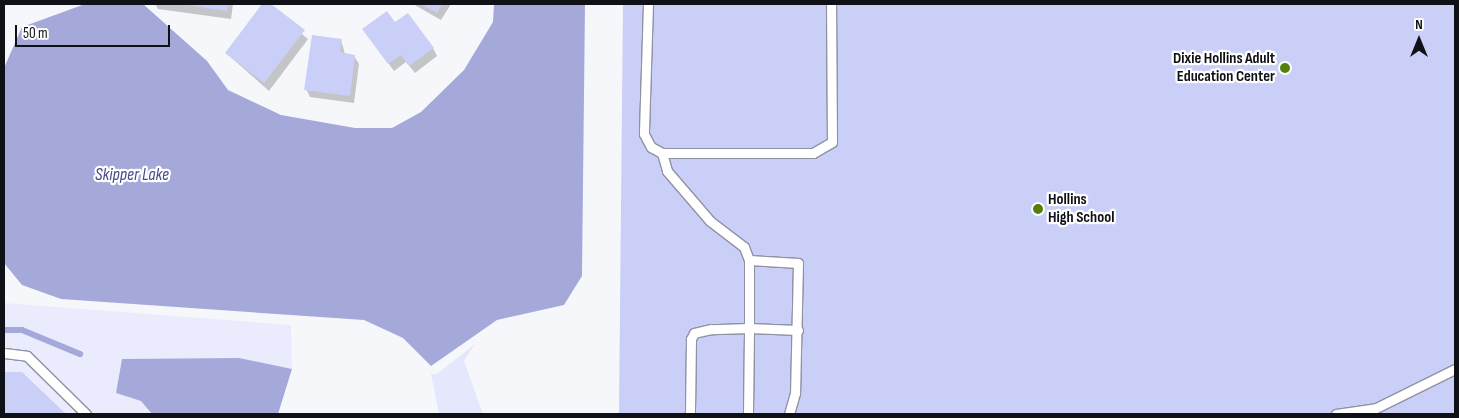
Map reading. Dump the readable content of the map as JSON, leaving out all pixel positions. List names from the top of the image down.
{
  "water": ["Skipper Lake"],
  "places": ["Dixie Hollins Adult Education Center", "Hollins High School"],
  "scale_bar": "50 m",
  "north": "top"
}
